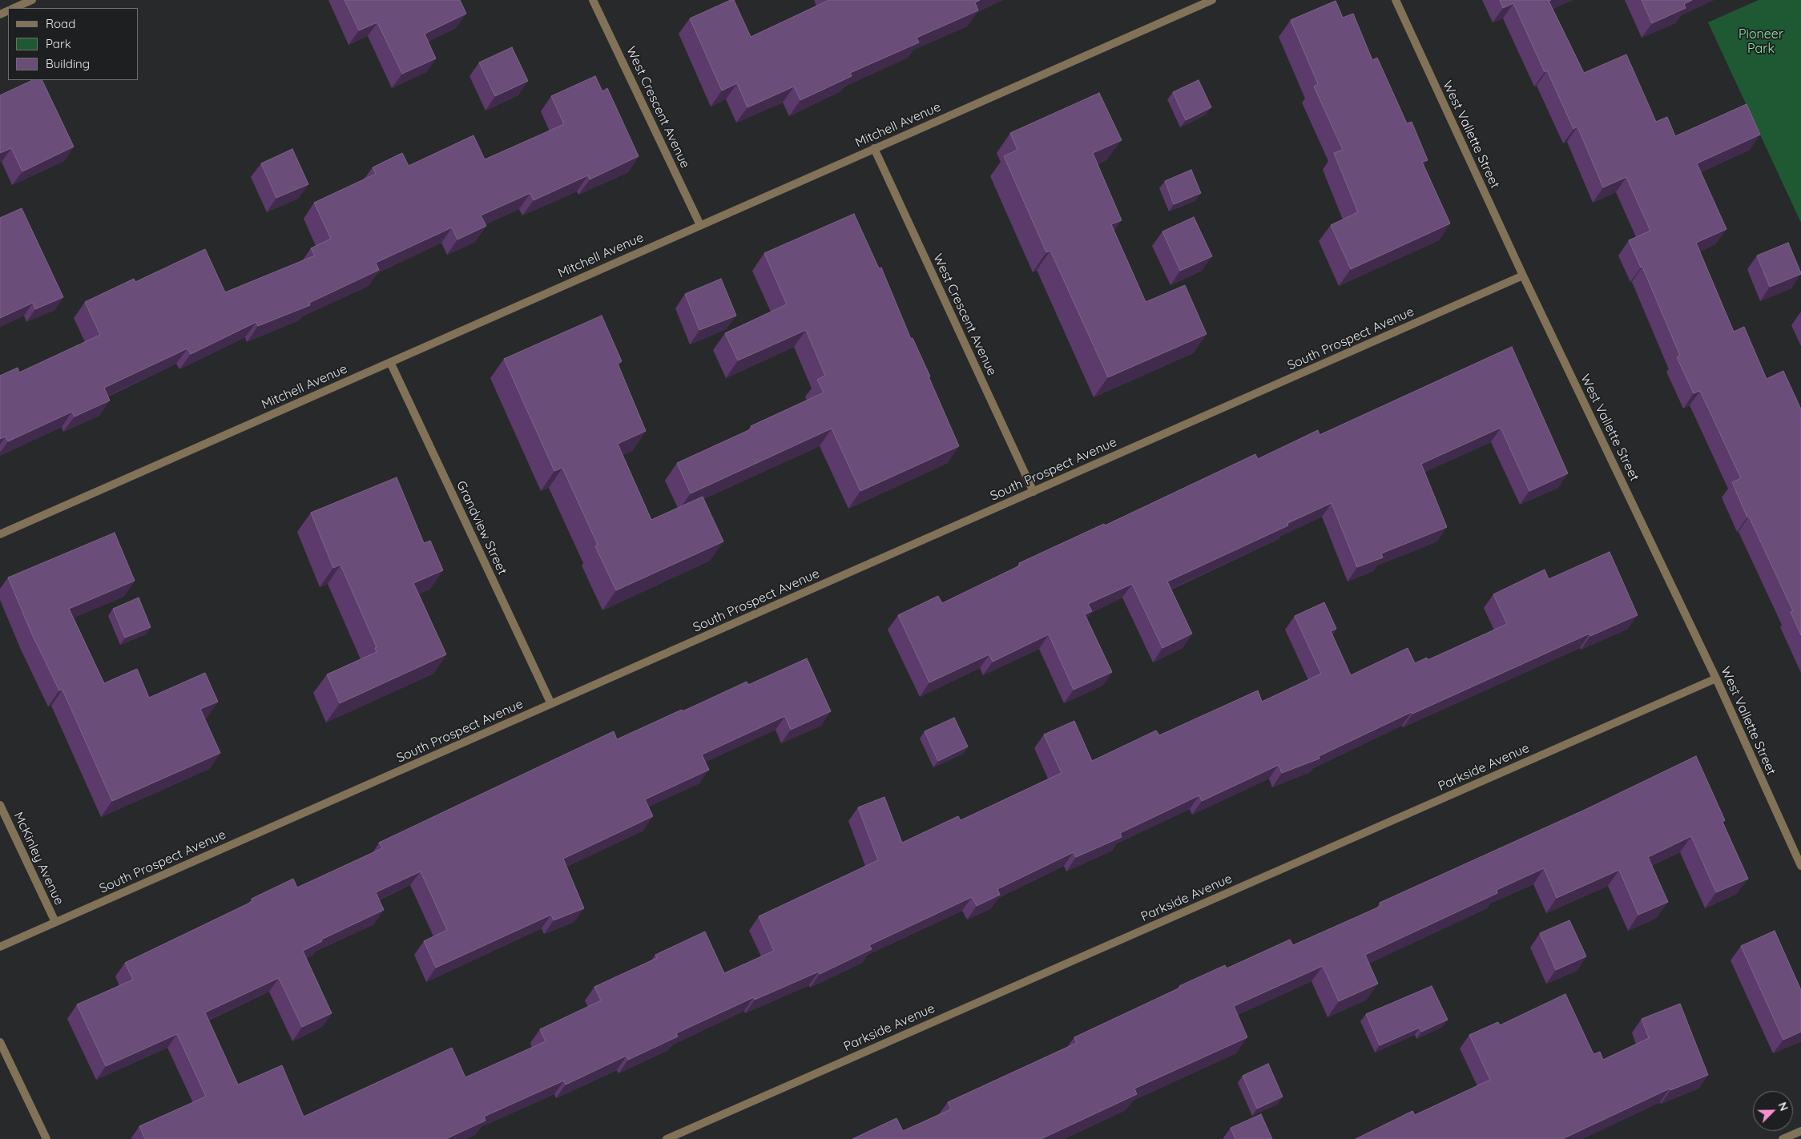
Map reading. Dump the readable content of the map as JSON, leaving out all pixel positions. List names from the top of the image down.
{
  "streets": {
    "street": [
      "West Crescent Avenue",
      "Mitchell Avenue",
      "West Vallette Street",
      "South Prospect Avenue",
      "Grandview Street",
      "Parkside Avenue",
      "McKinley Avenue"
    ]
  },
  "crossings": [
    ["West Crescent Avenue", "Mitchell Avenue"],
    ["West Crescent Avenue", "South Prospect Avenue"],
    ["Mitchell Avenue", "Grandview Street"],
    ["West Vallette Street", "South Prospect Avenue"],
    ["West Vallette Street", "Parkside Avenue"],
    ["South Prospect Avenue", "Grandview Street"],
    ["South Prospect Avenue", "McKinley Avenue"]
  ],
  "parks": ["Pioneer Park"],
  "legend": ["Road", "Park", "Building"],
  "north": "top right"
}
